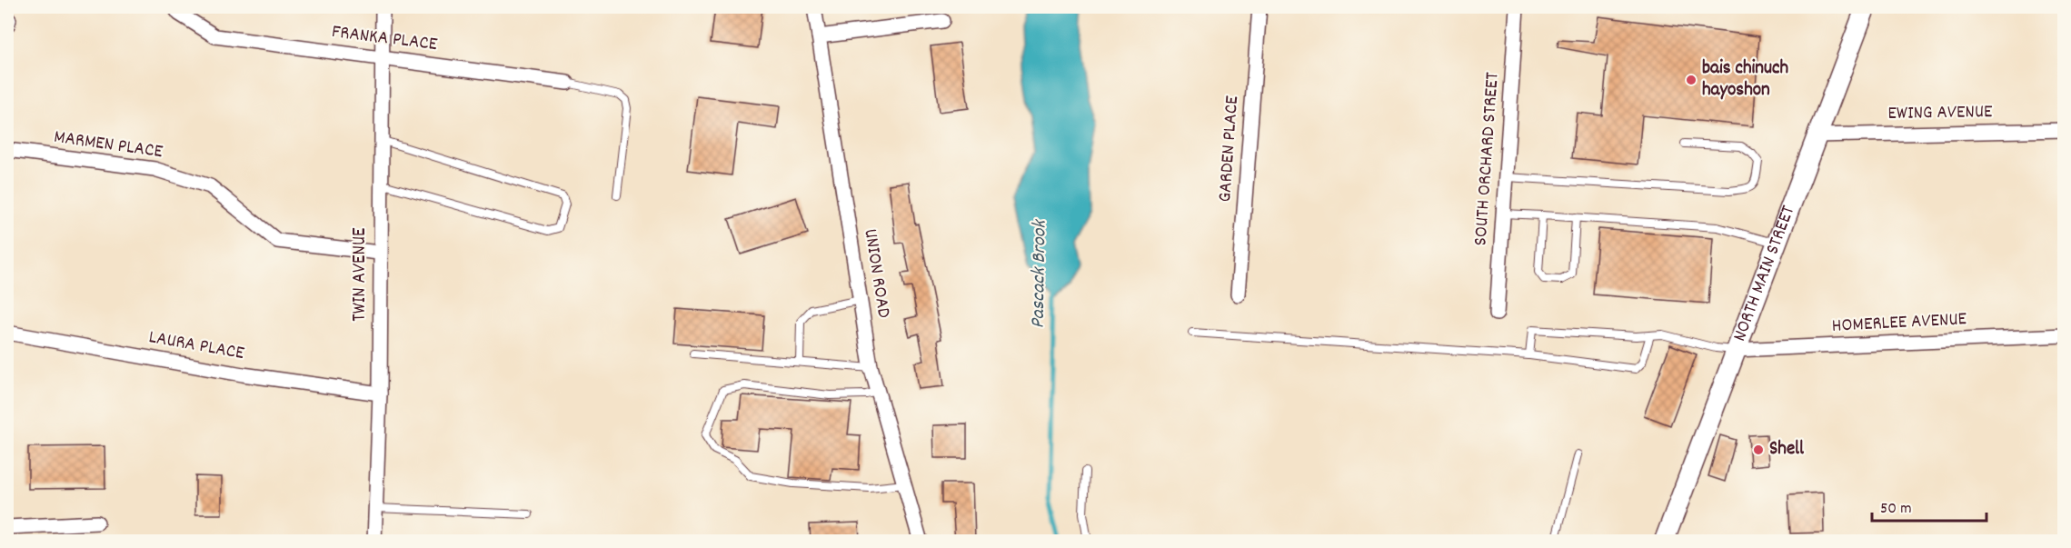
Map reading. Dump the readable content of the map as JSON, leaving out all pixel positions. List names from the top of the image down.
{
  "streets": {
    "main road": ["NORTH MAIN STREET"],
    "street": [
      "FRANKA PLACE",
      "EWING AVENUE",
      "MARMEN PLACE",
      "GARDEN PLACE",
      "SOUTH ORCHARD STREET",
      "UNION ROAD",
      "TWIN AVENUE",
      "HOMERLEE AVENUE",
      "LAURA PLACE"
    ]
  },
  "crossings": [
    ["FRANKA PLACE", "TWIN AVENUE"],
    ["EWING AVENUE", "NORTH MAIN STREET"],
    ["MARMEN PLACE", "TWIN AVENUE"],
    ["NORTH MAIN STREET", "HOMERLEE AVENUE"],
    ["TWIN AVENUE", "LAURA PLACE"]
  ],
  "water": ["Pascack Brook"],
  "places": ["bais chinuch hayoshon", "Shell"],
  "scale_bar": "50 m"
}
